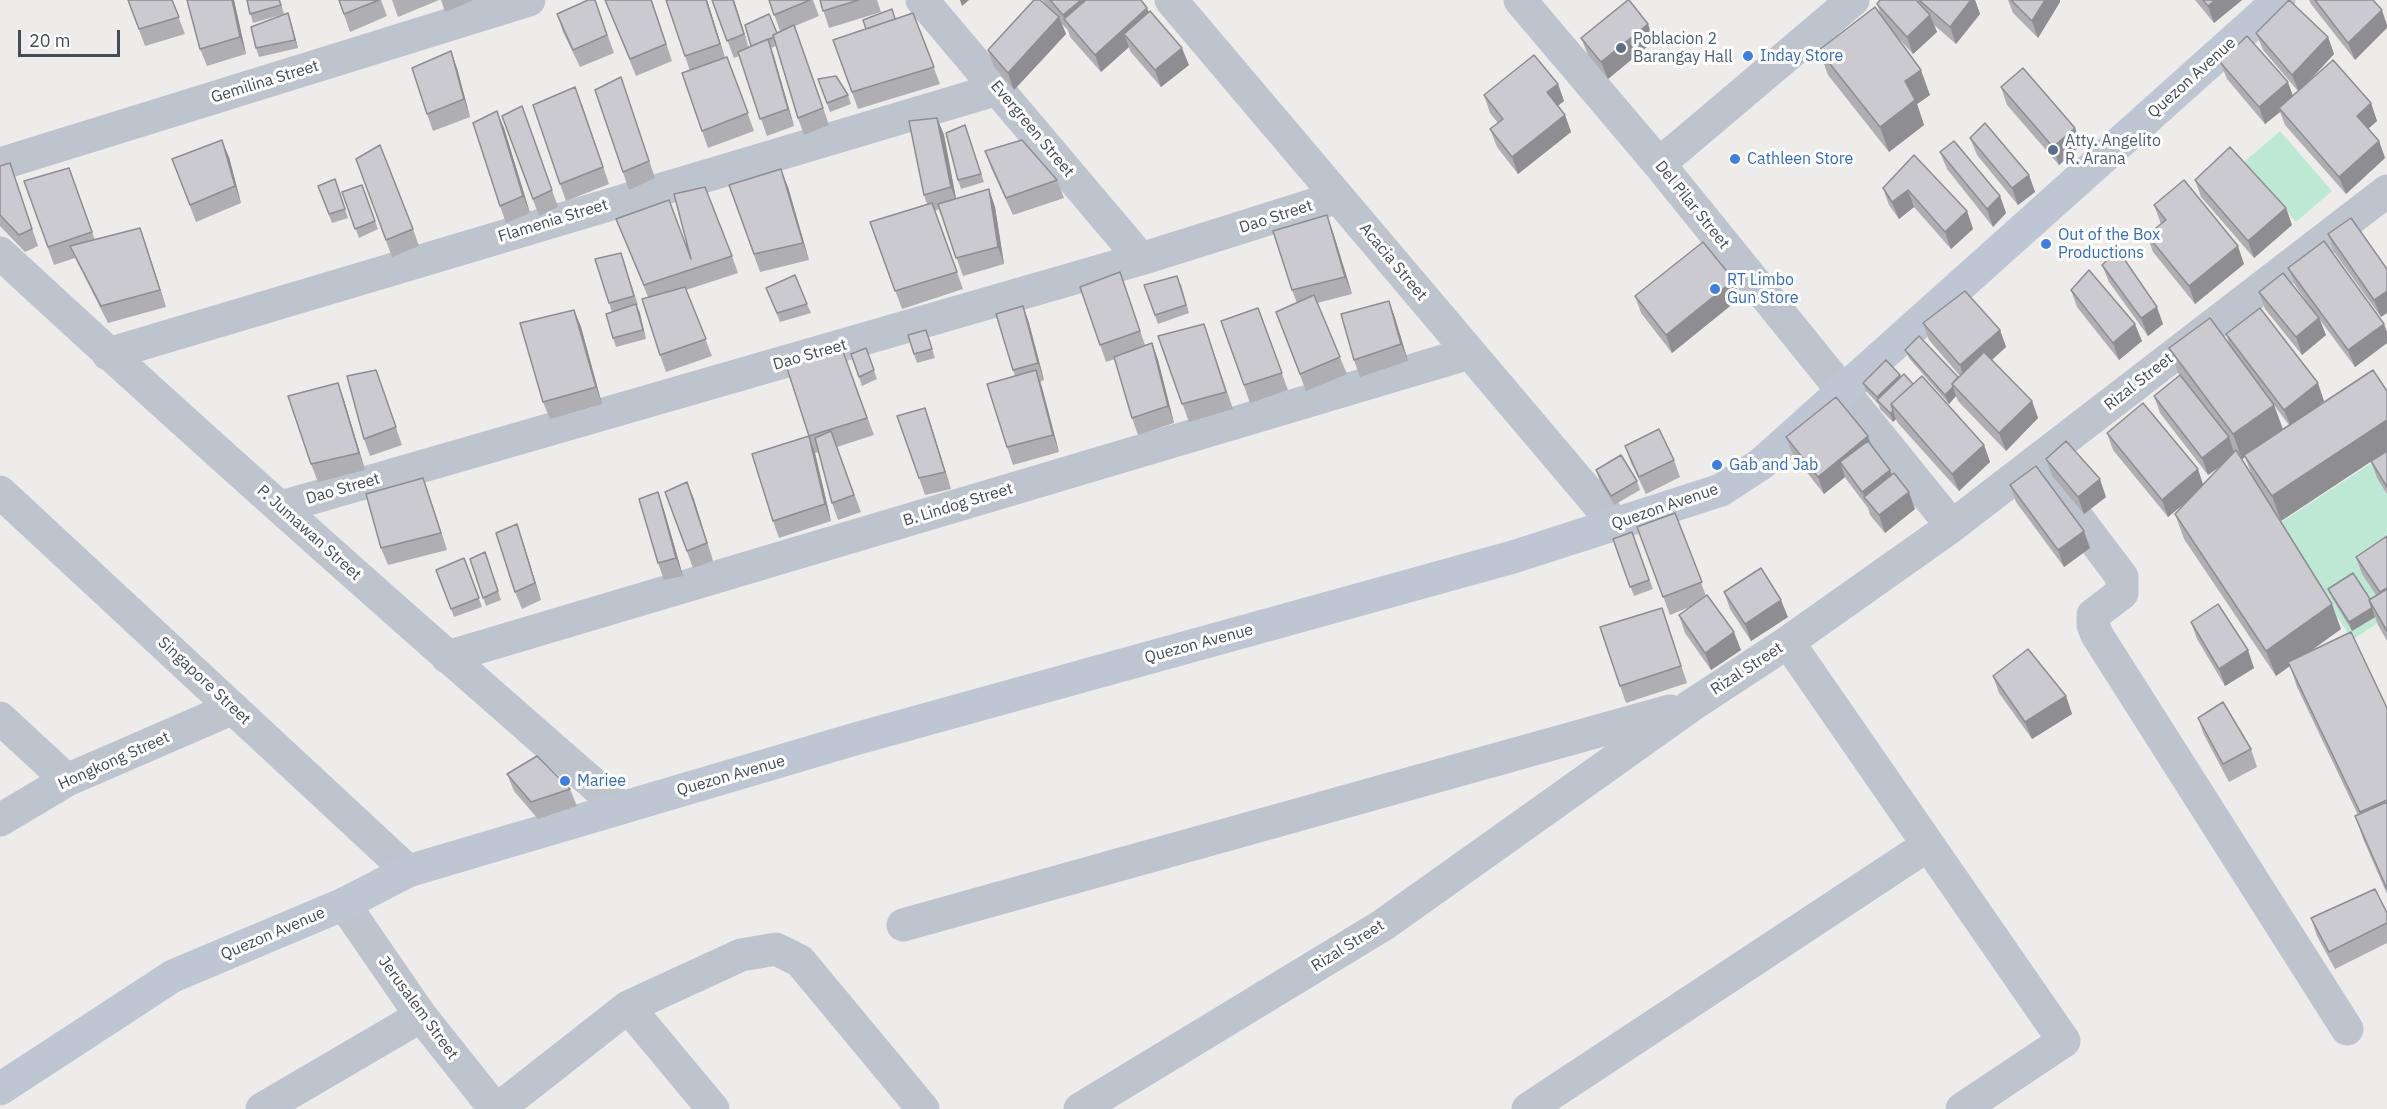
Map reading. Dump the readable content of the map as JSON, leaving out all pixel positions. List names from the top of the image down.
{
  "streets": {
    "street": [
      "Quezon Avenue",
      "Gemilina Street",
      "Evergreen Street",
      "Del Pilar Street",
      "Dao Street",
      "Flamenia Street",
      "Acacia Street",
      "Rizal Street",
      "B. Lindog Street",
      "P. Jumawan Street",
      "Singapore Street",
      "Hongkong Street",
      "Jerusalem Street"
    ]
  },
  "crossings": [
    ["Quezon Avenue", "Del Pilar Street"],
    ["Quezon Avenue", "Acacia Street"],
    ["Quezon Avenue", "P. Jumawan Street"],
    ["Quezon Avenue", "Singapore Street"],
    ["Quezon Avenue", "Jerusalem Street"],
    ["Evergreen Street", "Dao Street"],
    ["Evergreen Street", "Flamenia Street"],
    ["Del Pilar Street", "Rizal Street"],
    ["Dao Street", "Acacia Street"],
    ["Dao Street", "P. Jumawan Street"],
    ["Flamenia Street", "P. Jumawan Street"],
    ["Acacia Street", "B. Lindog Street"],
    ["B. Lindog Street", "P. Jumawan Street"],
    ["Singapore Street", "Hongkong Street"]
  ],
  "places": [
    "Poblacion 2 Barangay Hall",
    "Inday Store",
    "Atty. Angelito R. Arana",
    "Cathleen Store",
    "Out of the Box Productions",
    "RT Limbo Gun Store",
    "Gab and Jab",
    "Mariee"
  ],
  "scale_bar": "20 m"
}
